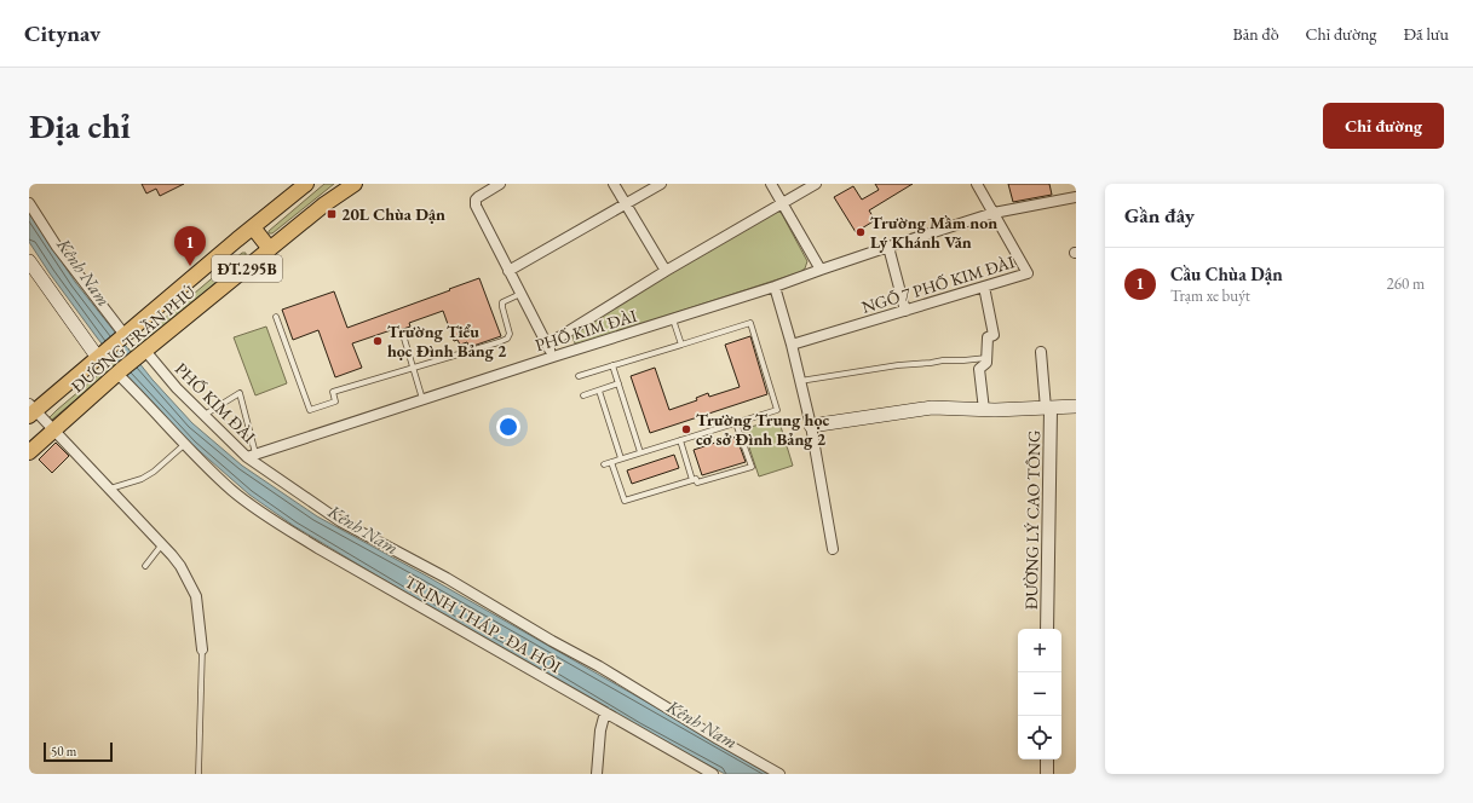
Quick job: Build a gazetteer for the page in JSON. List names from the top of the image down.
{
  "streets": {
    "main road": ["ĐT.295B", "ĐƯỜNG TRẦN PHÚ"],
    "street": [
      "NGÕ 7 PHỐ KIM ĐÀI",
      "PHỐ KIM ĐÀI",
      "ĐƯỜNG LÝ CAO TÔNG",
      "TRỊNH THÁP - ĐA HỘI"
    ]
  },
  "crossings": [
    ["NGÕ 7 PHỐ KIM ĐÀI", "PHỐ KIM ĐÀI"],
    ["PHỐ KIM ĐÀI", "ĐƯỜNG TRẦN PHÚ"],
    ["ĐƯỜNG TRẦN PHÚ", "TRỊNH THÁP - ĐA HỘI"]
  ],
  "water": ["Kênh Nam"],
  "places": {
    "transit": ["20L Chùa Dận"],
    "other": ["Trường Mầm non Lý Khánh Văn", "Trường Tiểu học Đình Bảng 2", "Trường Trung học cơ sở Đình Bảng 2"]
  },
  "scale_bar": "50 m",
  "page": {
    "header": "Citynav",
    "nav": ["Bản đồ", "Chỉ đường", "Đã lưu"],
    "buttons": "Chỉ đường",
    "title": "Địa chỉ",
    "heading": "Gần đây",
    "pins": "1",
    "list": [
      {
        "mark": "1",
        "name": "Cầu Chùa Dận",
        "note": "Trạm xe buýt",
        "value": "260 m"
      }
    ],
    "map_buttons": ["+", "−"],
    "scale": "50 m"
  }
}
